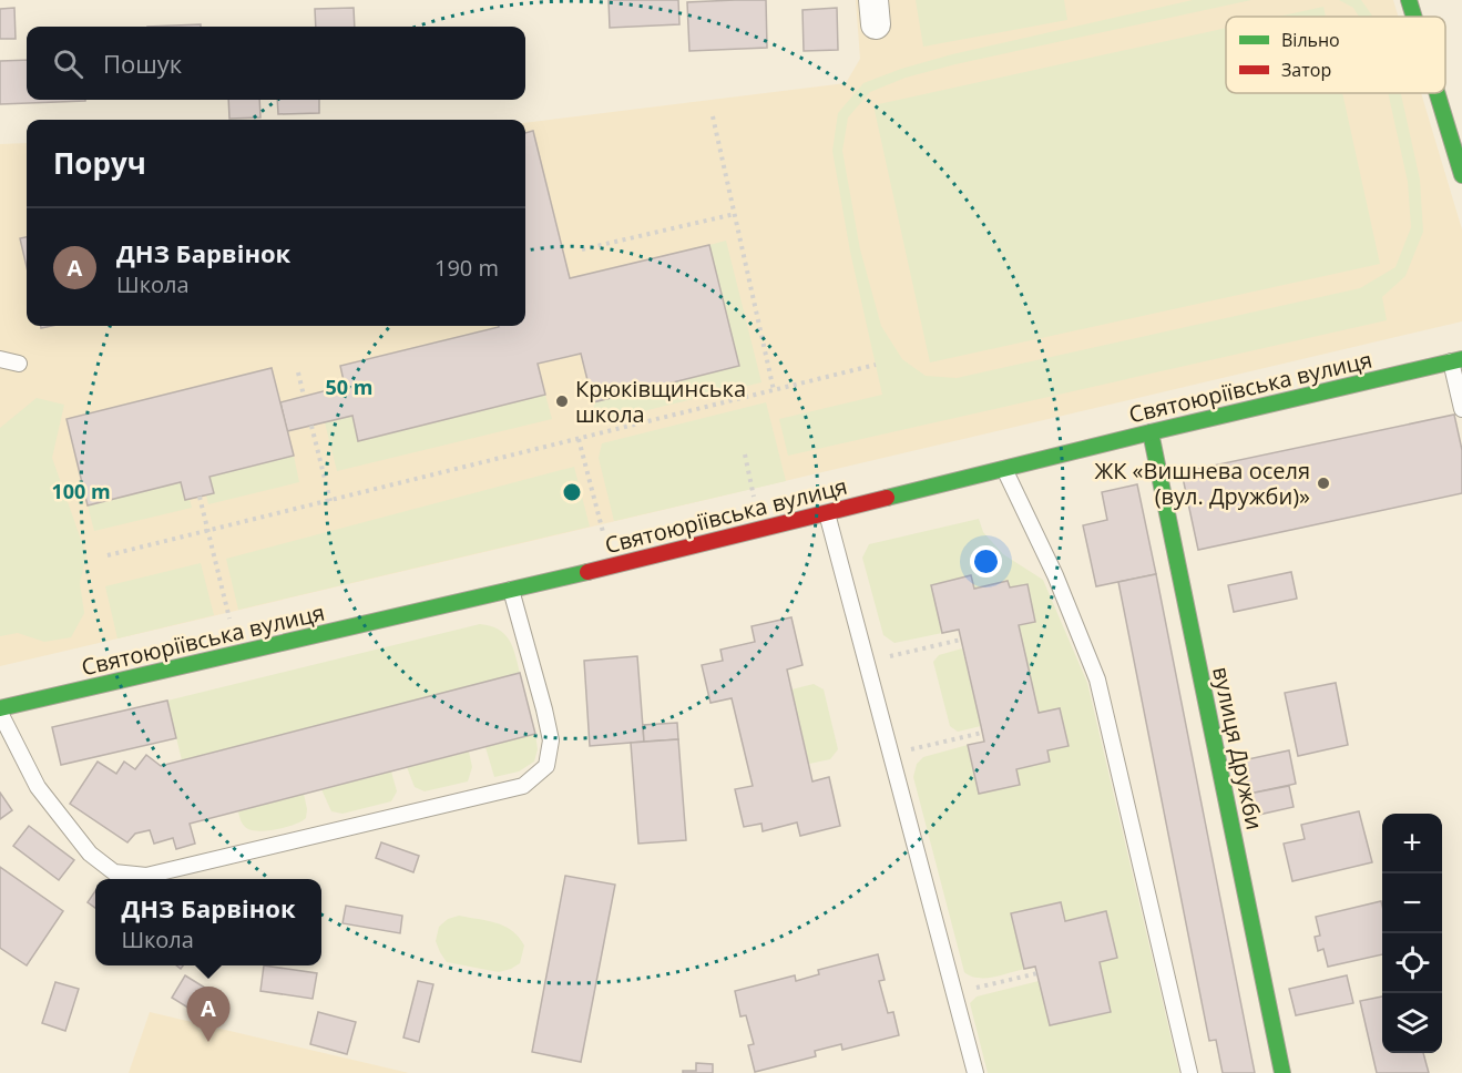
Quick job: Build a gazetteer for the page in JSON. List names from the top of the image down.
{
  "streets": {
    "street": ["Святоюріївська вулиця", "вулиця Дружби"]
  },
  "crossings": [
    ["Святоюріївська вулиця", "вулиця Дружби"]
  ],
  "places": ["Крюківщинська школа", "ЖК «Вишнева оселя (вул. Дружби)»"],
  "legend": ["Вільно", "Затор"],
  "page": {
    "search": "Пошук",
    "heading": "Поруч",
    "list": [
      {
        "mark": "A",
        "name": "ДНЗ Барвінок",
        "note": "Школа",
        "value": "190 m"
      }
    ],
    "map_buttons": ["+", "−"],
    "popup": ["ДНЗ Барвінок", "Школа"],
    "pins": "A"
  },
  "rings": ["50 m", "100 m"]
}
